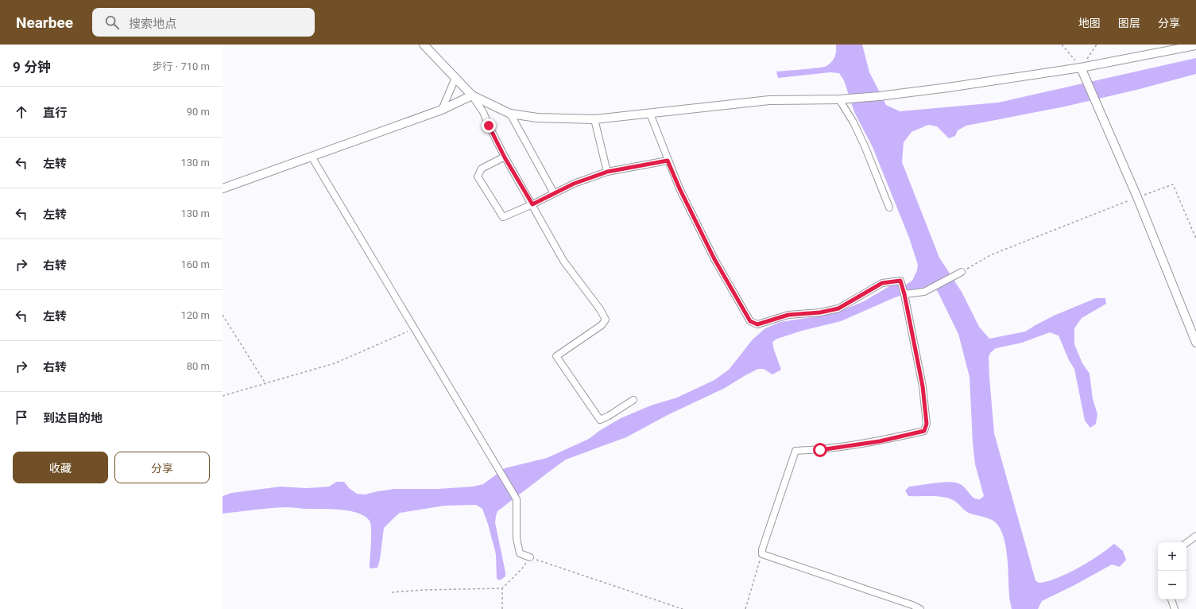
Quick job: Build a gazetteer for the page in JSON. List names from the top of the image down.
{
  "page": {
    "header": "Nearbee",
    "search": "搜索地点",
    "nav": ["地图", "图层", "分享"],
    "heading": ["9 分钟", "步行 · 710 m"],
    "list": [
      ["直行", "90 m"],
      ["左转", "130 m"],
      ["左转", "130 m"],
      ["右转", "160 m"],
      ["左转", "120 m"],
      ["右转", "80 m"],
      "到达目的地"
    ],
    "buttons": ["收藏", "分享"],
    "map_buttons": ["+", "−"]
  }
}
